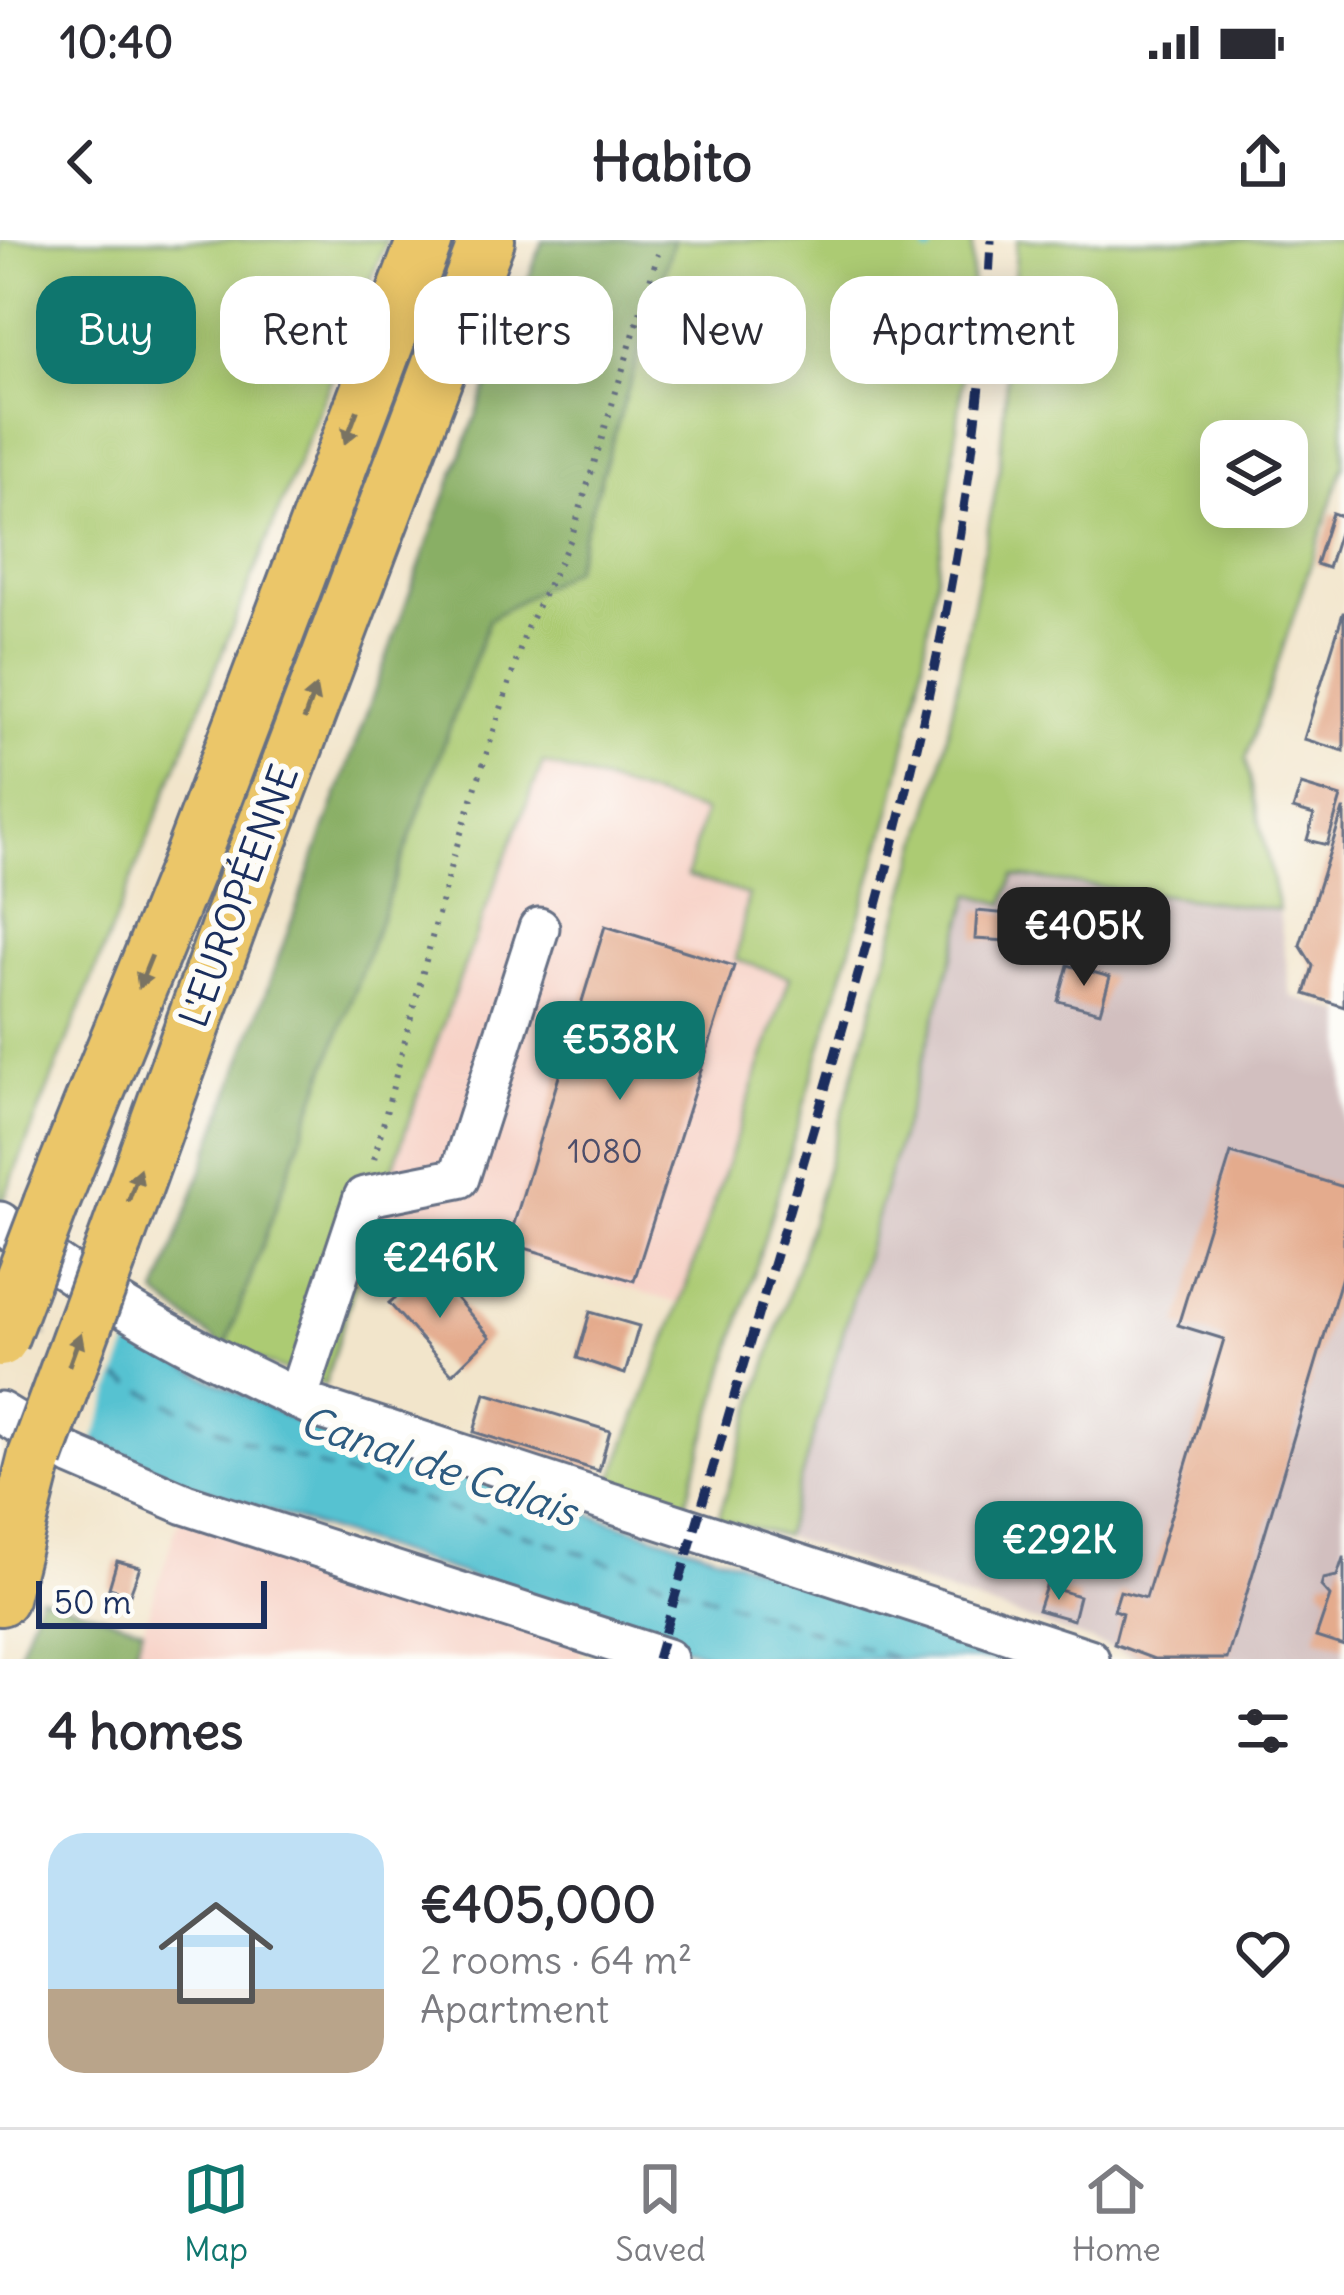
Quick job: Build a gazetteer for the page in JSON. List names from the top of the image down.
{
  "streets": {
    "highway": ["L'EUROPÉENNE"]
  },
  "water": ["Canal de Calais"],
  "house_numbers": ["1080"],
  "scale_bar": "50 m",
  "page": {
    "status": "10:40",
    "header": "Habito",
    "chip": [
      "Buy",
      "Rent",
      "Filters",
      "New",
      "Apartment"
    ],
    "price": [
      "€405K",
      "€538K",
      "€246K",
      "€292K"
    ],
    "scale": "50 m",
    "heading": "4 homes",
    "list": [
      {
        "name": "€405,000",
        "note": "2 rooms · 64 m² · Apartment"
      }
    ],
    "tabs": ["Map", "Saved", "Home"]
  }
}
